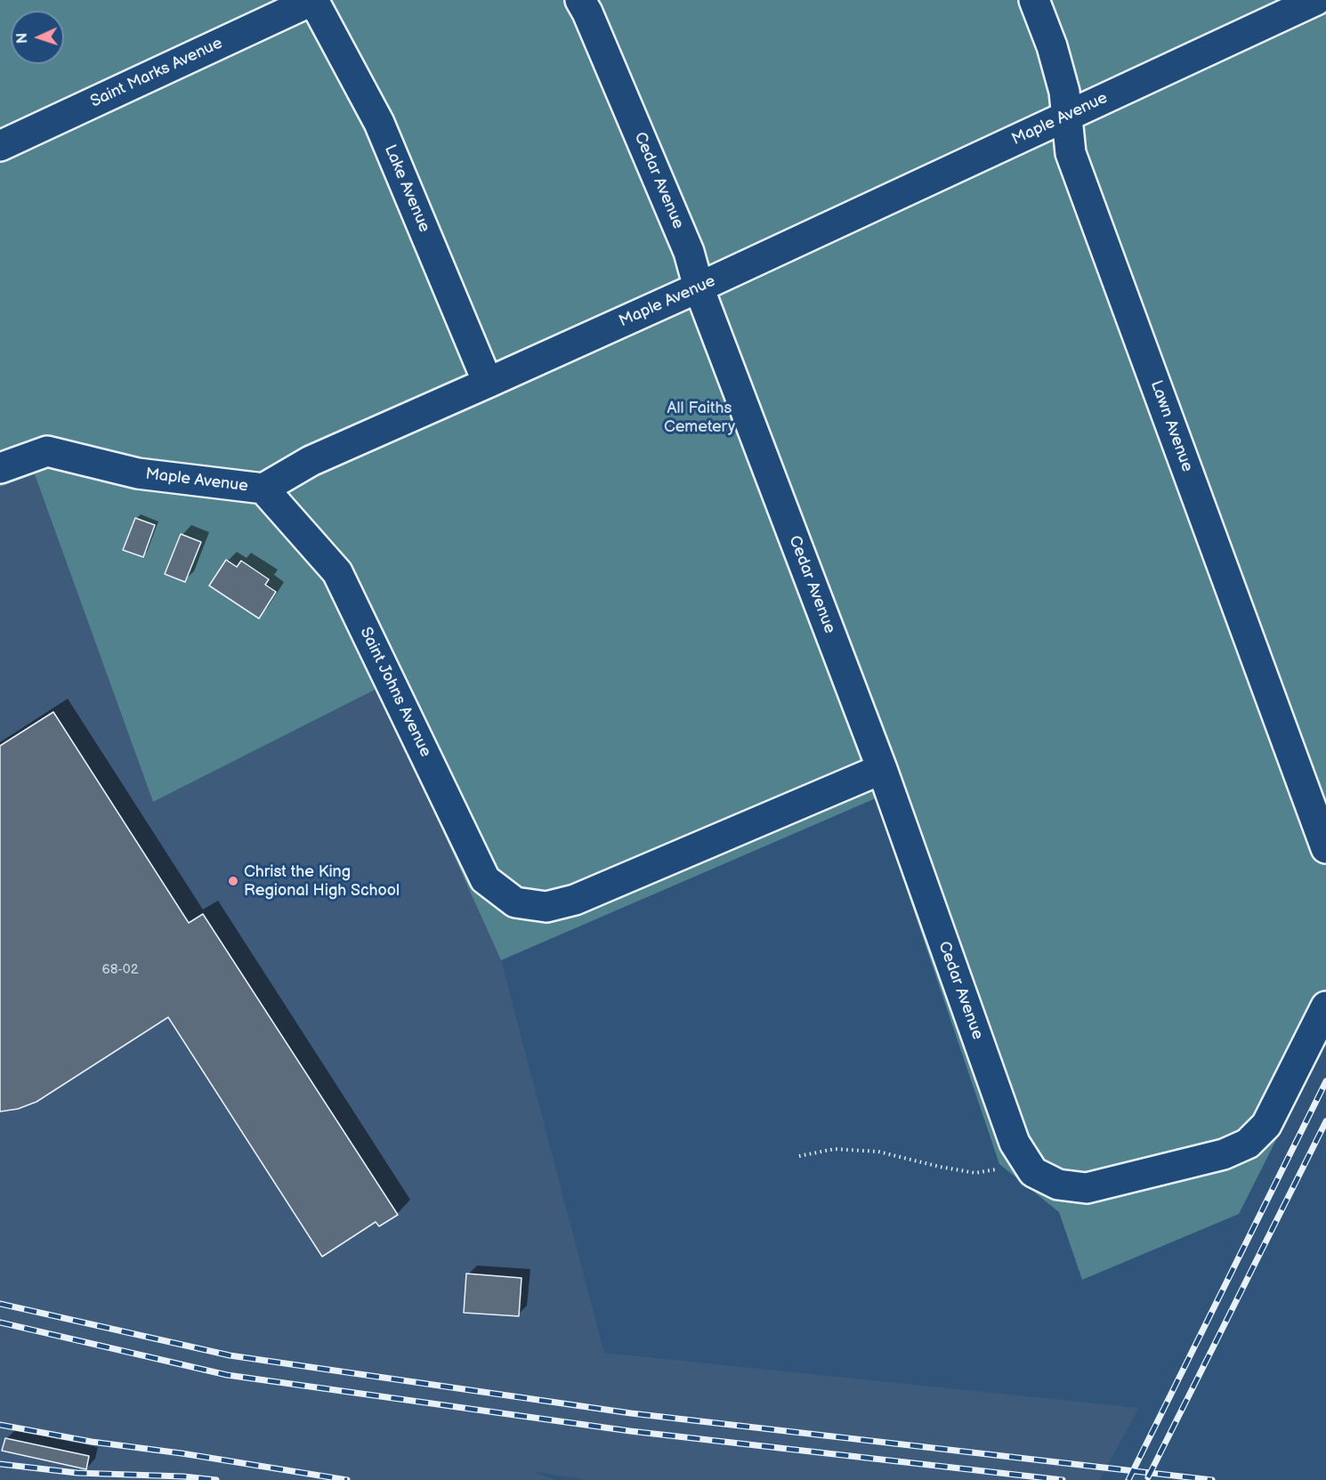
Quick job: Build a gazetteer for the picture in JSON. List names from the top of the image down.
{
  "streets": {
    "lane": [
      "Saint Marks Avenue",
      "Maple Avenue",
      "Cedar Avenue",
      "Lake Avenue",
      "Lawn Avenue",
      "Saint Johns Avenue"
    ]
  },
  "crossings": [
    ["Saint Marks Avenue", "Lake Avenue"],
    ["Maple Avenue", "Cedar Avenue"],
    ["Maple Avenue", "Lake Avenue"],
    ["Maple Avenue", "Lawn Avenue"],
    ["Maple Avenue", "Saint Johns Avenue"],
    ["Cedar Avenue", "Saint Johns Avenue"]
  ],
  "parks": ["All Faiths Cemetery"],
  "places": ["Christ the King Regional High School"],
  "house_numbers": ["68-02"],
  "north": "left"
}
